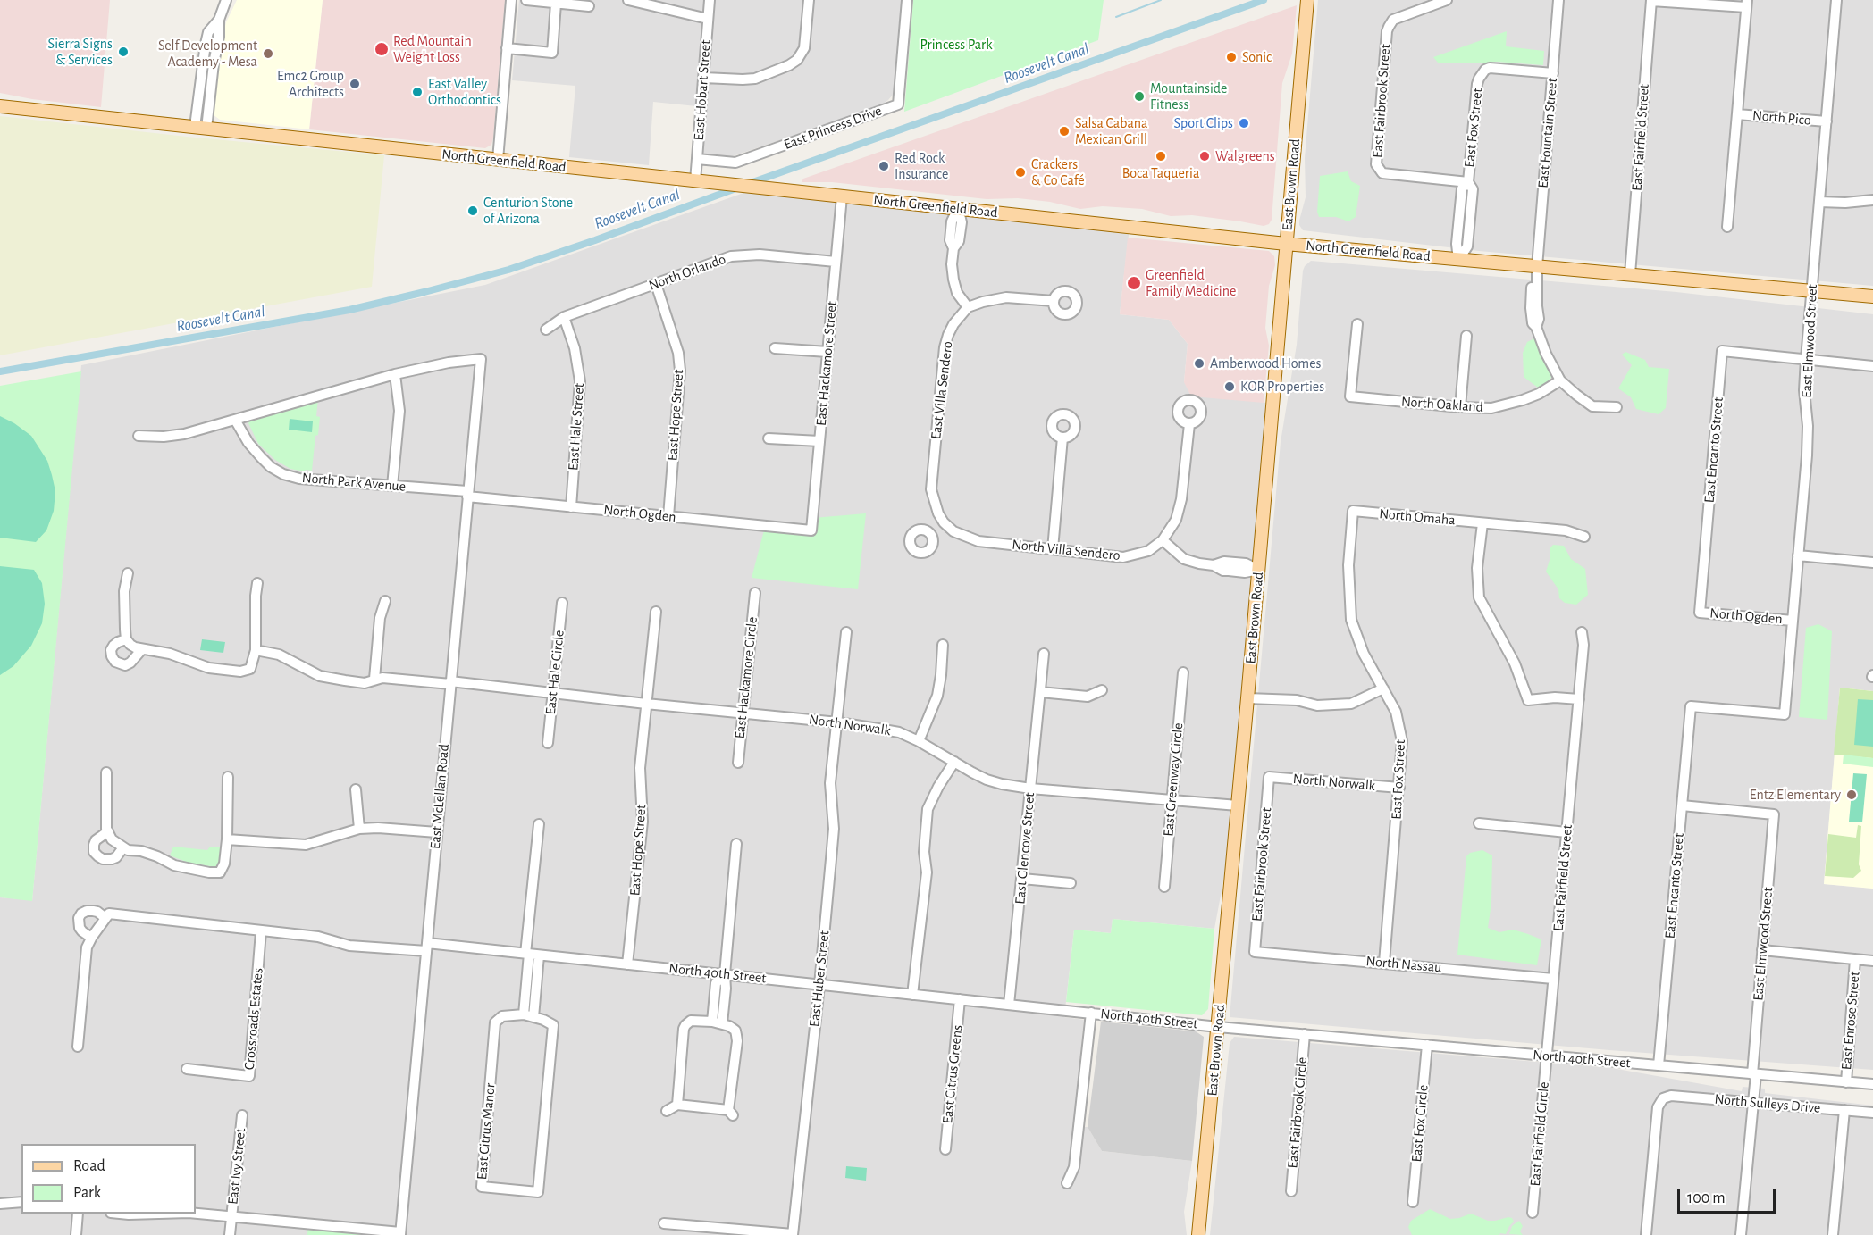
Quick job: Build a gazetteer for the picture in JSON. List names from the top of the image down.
{
  "streets": {
    "main road": ["North Greenfield Road", "East Brown Road"],
    "street": [
      "East Hobart Street",
      "East Fairbrook Street",
      "North Pico",
      "East Princess Drive",
      "East Fox Street",
      "East Fountain Street",
      "East Fairfield Street",
      "North Orlando",
      "East Elmwood Street",
      "East Hackamore Street",
      "East Villa Sendero",
      "North Oakland",
      "East Hope Street",
      "East Hale Street",
      "East Encanto Street",
      "North Park Avenue",
      "North Ogden",
      "North Omaha",
      "North Villa Sendero",
      "East Hale Circle",
      "East Hackamore Circle",
      "North Norwalk",
      "East Greenway Circle",
      "East McLellan Road",
      "East Glencove Street",
      "North Nassau",
      "North 40th Street",
      "East Huber Street",
      "Crossroads Estates",
      "East Enrose Street",
      "East Citrus Greens",
      "North Sulleys Drive",
      "East Fairbrook Circle",
      "East Fox Circle",
      "East Citrus Manor",
      "East Fairfield Circle",
      "East Ivy Street"
    ]
  },
  "crossings": [
    ["East Hobart Street", "East Princess Drive"],
    ["East Hobart Street", "North Greenfield Road"],
    ["East Fairbrook Street", "East Fox Street"],
    ["East Fairbrook Street", "North Norwalk"],
    ["East Fairbrook Street", "North Nassau"],
    ["North Pico", "East Elmwood Street"],
    ["East Fox Street", "East Fountain Street"],
    ["East Fox Street", "North Greenfield Road"],
    ["East Fox Street", "North Omaha"],
    ["East Fox Street", "North Norwalk"],
    ["East Fox Street", "North Nassau"],
    ["East Fountain Street", "North Greenfield Road"],
    ["East Fountain Street", "North Oakland"],
    ["East Fairfield Street", "North Greenfield Road"],
    ["East Fairfield Street", "North Nassau"],
    ["East Fairfield Street", "North 40th Street"],
    ["East Fairfield Street", "East Fairfield Circle"],
    ["North Greenfield Road", "East Brown Road"],
    ["North Greenfield Road", "East Elmwood Street"],
    ["North Greenfield Road", "East Hackamore Street"],
    ["East Brown Road", "North Norwalk"],
    ["East Brown Road", "North 40th Street"],
    ["North Orlando", "East Hackamore Street"],
    ["North Orlando", "East Hope Street"],
    ["North Orlando", "East Hale Street"],
    ["East Elmwood Street", "East Encanto Street"],
    ["East Elmwood Street", "North Ogden"],
    ["East Elmwood Street", "North 40th Street"],
    ["East Elmwood Street", "North Sulleys Drive"],
    ["East Hackamore Street", "North Ogden"],
    ["East Villa Sendero", "North Villa Sendero"],
    ["East Hope Street", "North Ogden"],
    ["East Hope Street", "North Norwalk"],
    ["East Hope Street", "North 40th Street"],
    ["East Hale Street", "North Ogden"],
    ["East Encanto Street", "North Ogden"],
    ["East Encanto Street", "North 40th Street"],
    ["North Park Avenue", "North Ogden"],
    ["North Park Avenue", "East McLellan Road"],
    ["North Ogden", "East McLellan Road"],
    ["East Hale Circle", "North Norwalk"],
    ["East Hackamore Circle", "North Norwalk"],
    ["North Norwalk", "East Greenway Circle"],
    ["North Norwalk", "East McLellan Road"],
    ["North Norwalk", "East Glencove Street"],
    ["North Norwalk", "East Huber Street"],
    ["East McLellan Road", "North 40th Street"],
    ["East Glencove Street", "North 40th Street"],
    ["North 40th Street", "East Huber Street"],
    ["North 40th Street", "East Enrose Street"],
    ["North 40th Street", "East Citrus Greens"],
    ["North 40th Street", "East Fairbrook Circle"],
    ["North 40th Street", "East Fox Circle"],
    ["North 40th Street", "East Fairfield Circle"]
  ],
  "water": ["Roosevelt Canal"],
  "parks": ["Princess Park"],
  "places": [
    "Red Mountain Weight Loss",
    "Sierra Signs & Services",
    "Self Development Academy - Mesa",
    "Sonic",
    "Emc2 Group Architects",
    "East Valley Orthodontics",
    "Mountainside Fitness",
    "Sport Clips",
    "Salsa Cabana Mexican Grill",
    "Boca Taqueria",
    "Walgreens",
    "Red Rock Insurance",
    "Crackers & Co Café",
    "Centurion Stone of Arizona",
    "Greenfield Family Medicine",
    "Amberwood Homes",
    "KOR Properties",
    "Entz Elementary"
  ],
  "legend": ["Road", "Park"],
  "scale_bar": "100 m"
}
